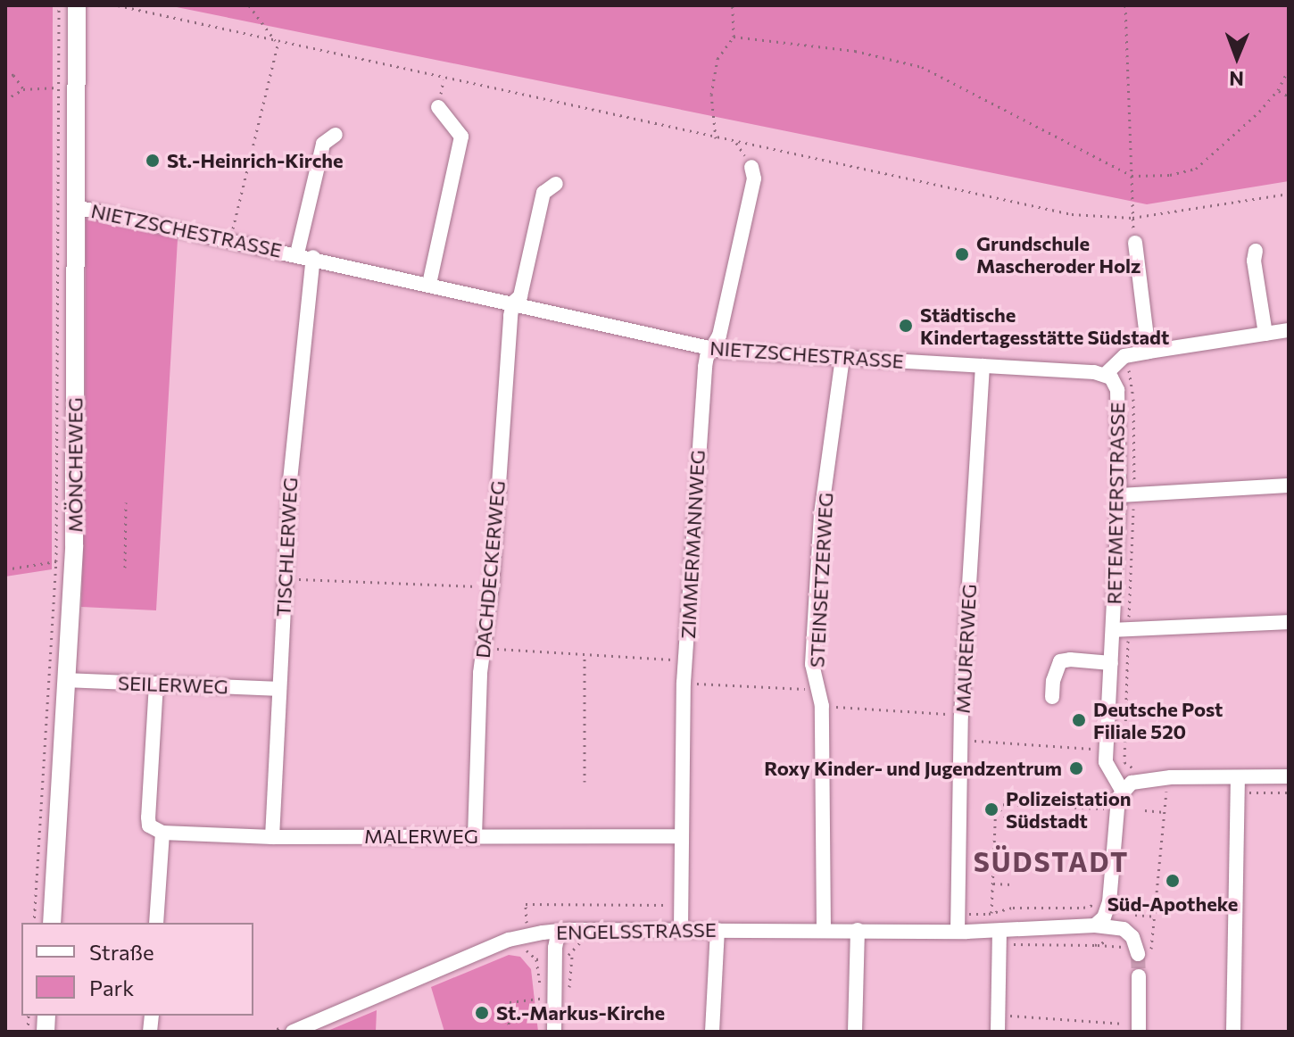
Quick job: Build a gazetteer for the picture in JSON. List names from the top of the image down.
{
  "streets": {
    "main road": ["MÖNCHEWEG"],
    "street": [
      "NIETZSCHESTRASSE",
      "RETEMEYERSTRASSE",
      "ZIMMERMANNWEG",
      "TISCHLERWEG",
      "DACHDECKERWEG",
      "STEINSETZERWEG",
      "MAURERWEG",
      "SEILERWEG",
      "MALERWEG",
      "ENGELSSTRASSE"
    ]
  },
  "crossings": [
    ["NIETZSCHESTRASSE", "MÖNCHEWEG"],
    ["NIETZSCHESTRASSE", "RETEMEYERSTRASSE"],
    ["NIETZSCHESTRASSE", "ZIMMERMANNWEG"],
    ["NIETZSCHESTRASSE", "TISCHLERWEG"],
    ["NIETZSCHESTRASSE", "DACHDECKERWEG"],
    ["NIETZSCHESTRASSE", "STEINSETZERWEG"],
    ["NIETZSCHESTRASSE", "MAURERWEG"],
    ["MÖNCHEWEG", "SEILERWEG"],
    ["ZIMMERMANNWEG", "MALERWEG"],
    ["ZIMMERMANNWEG", "ENGELSSTRASSE"],
    ["TISCHLERWEG", "SEILERWEG"],
    ["TISCHLERWEG", "MALERWEG"],
    ["DACHDECKERWEG", "MALERWEG"],
    ["STEINSETZERWEG", "ENGELSSTRASSE"],
    ["MAURERWEG", "ENGELSSTRASSE"]
  ],
  "districts": ["SÜDSTADT"],
  "places": [
    "St.-Heinrich-Kirche",
    "Grundschule Mascheroder Holz",
    "Städtische Kindertagesstätte Südstadt",
    "Deutsche Post Filiale 520",
    "Roxy Kinder- und Jugendzentrum",
    "Polizeistation Südstadt",
    "Süd-Apotheke",
    "St.-Markus-Kirche"
  ],
  "legend": ["Straße", "Park"],
  "north": "bottom"
}
